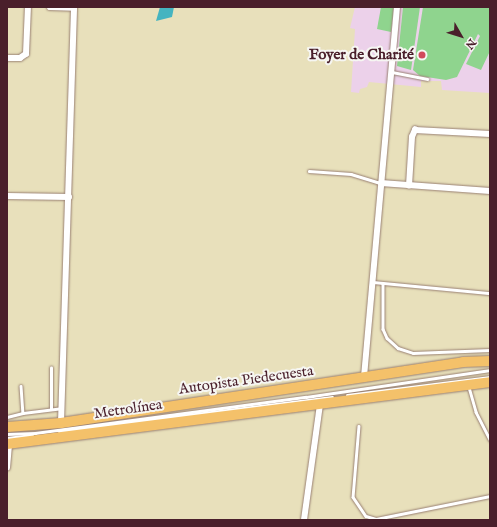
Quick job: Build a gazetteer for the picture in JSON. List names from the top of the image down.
{
  "streets": {
    "highway": ["Autopista Piedecuesta"],
    "lane": ["Metrolínea"]
  },
  "places": ["Foyer de Charité"],
  "north": "bottom right"
}
